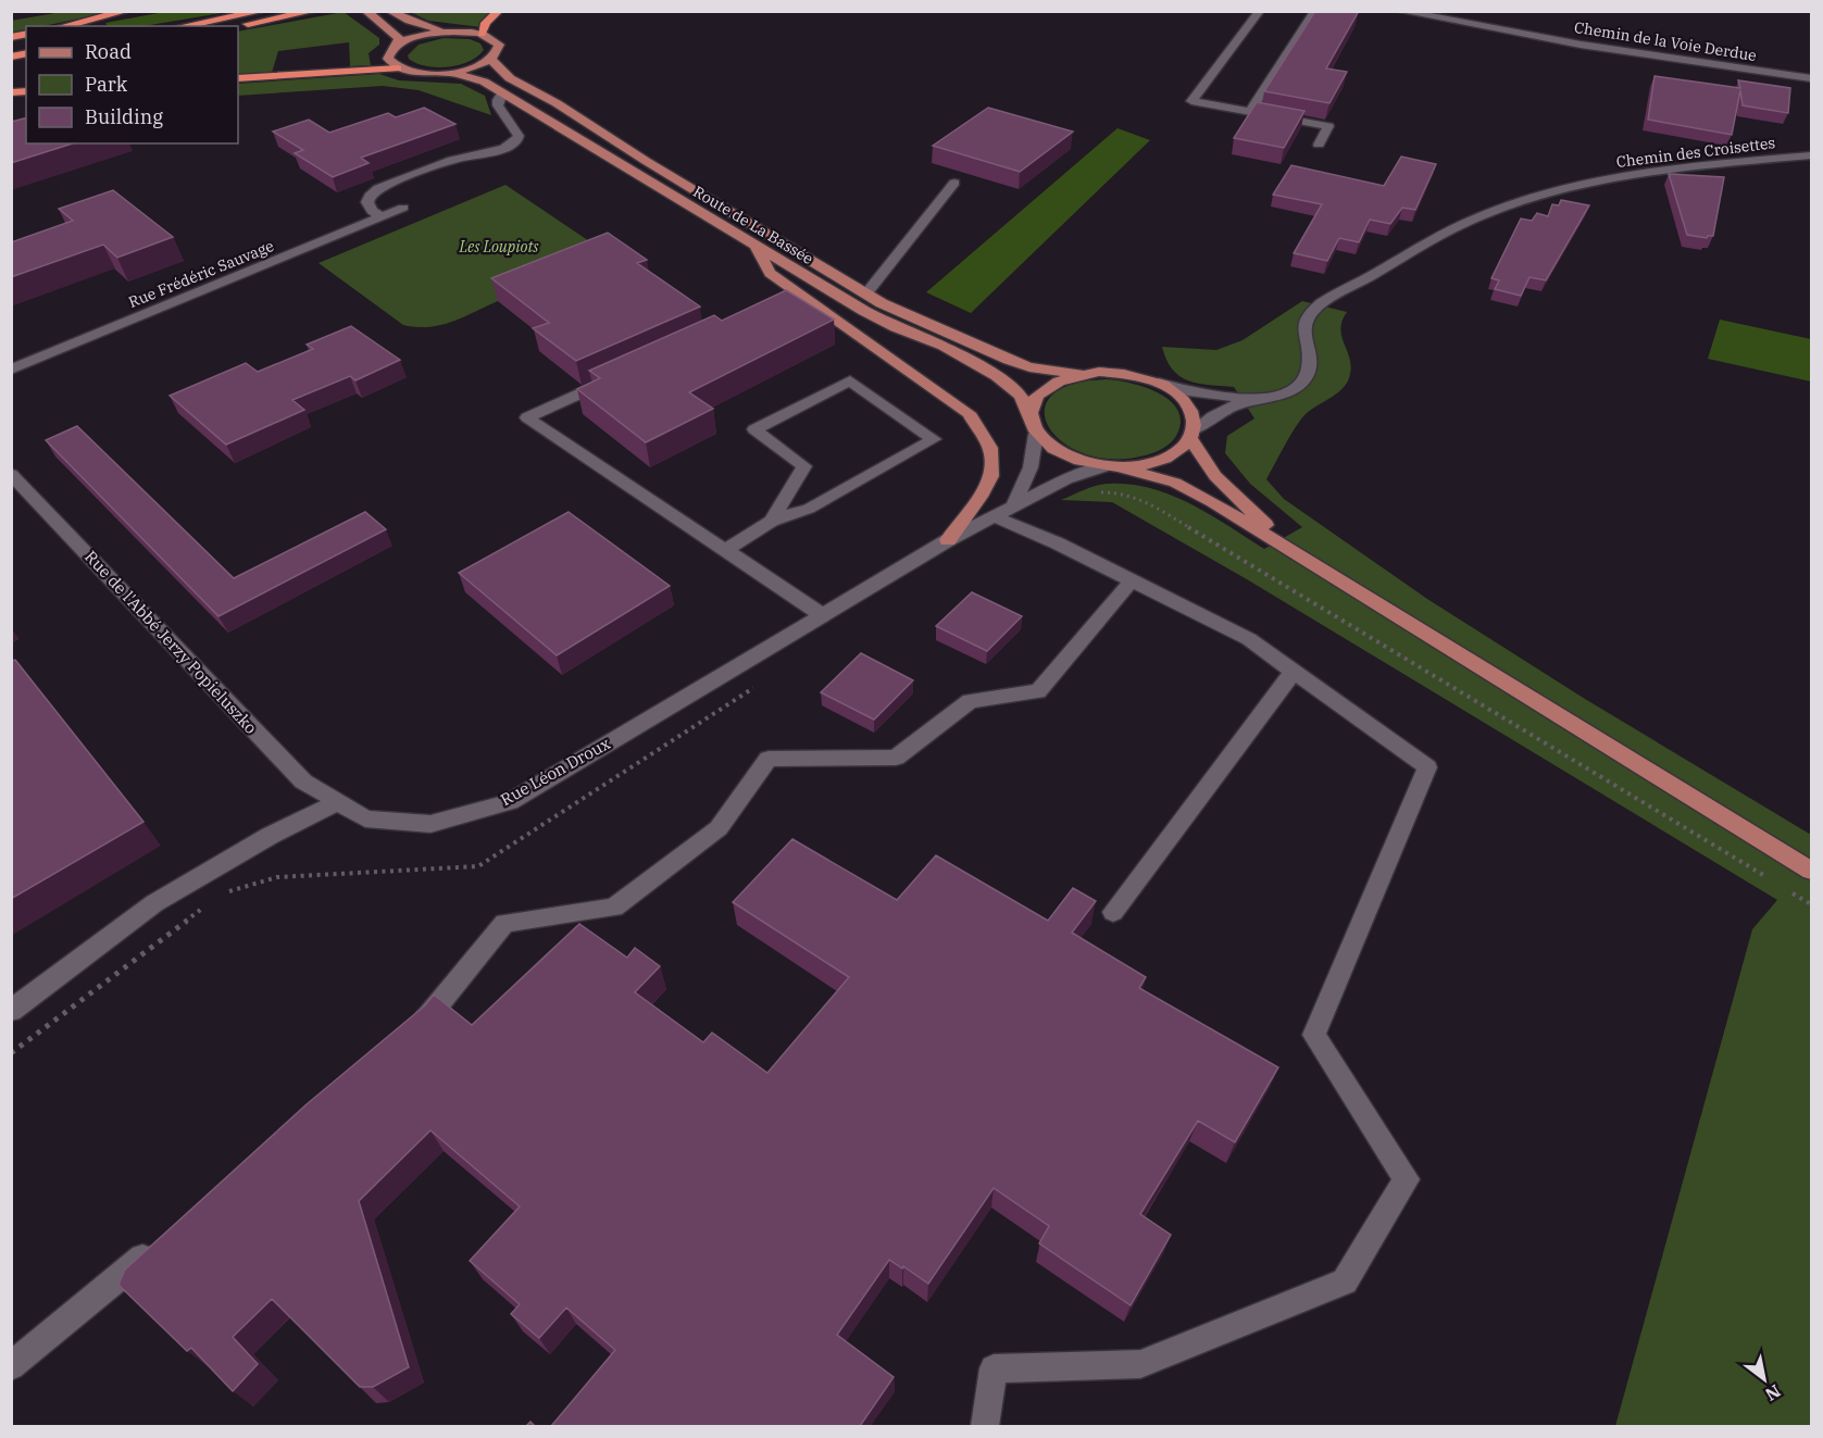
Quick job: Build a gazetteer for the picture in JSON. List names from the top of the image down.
{
  "streets": {
    "main road": ["Route de La Bassée"],
    "street": [
      "Chemin de la Voie Derdue",
      "Chemin des Croisettes",
      "Rue Frédéric Sauvage",
      "Rue de l'Abbé Jerzy Popieluszko",
      "Rue Léon Droux"
    ]
  },
  "crossings": [
    ["Route de La Bassée", "Rue Léon Droux"],
    ["Rue de l'Abbé Jerzy Popieluszko", "Rue Léon Droux"]
  ],
  "parks": ["Les Loupiots"],
  "legend": ["Road", "Park", "Building"],
  "north": "bottom right"
}
